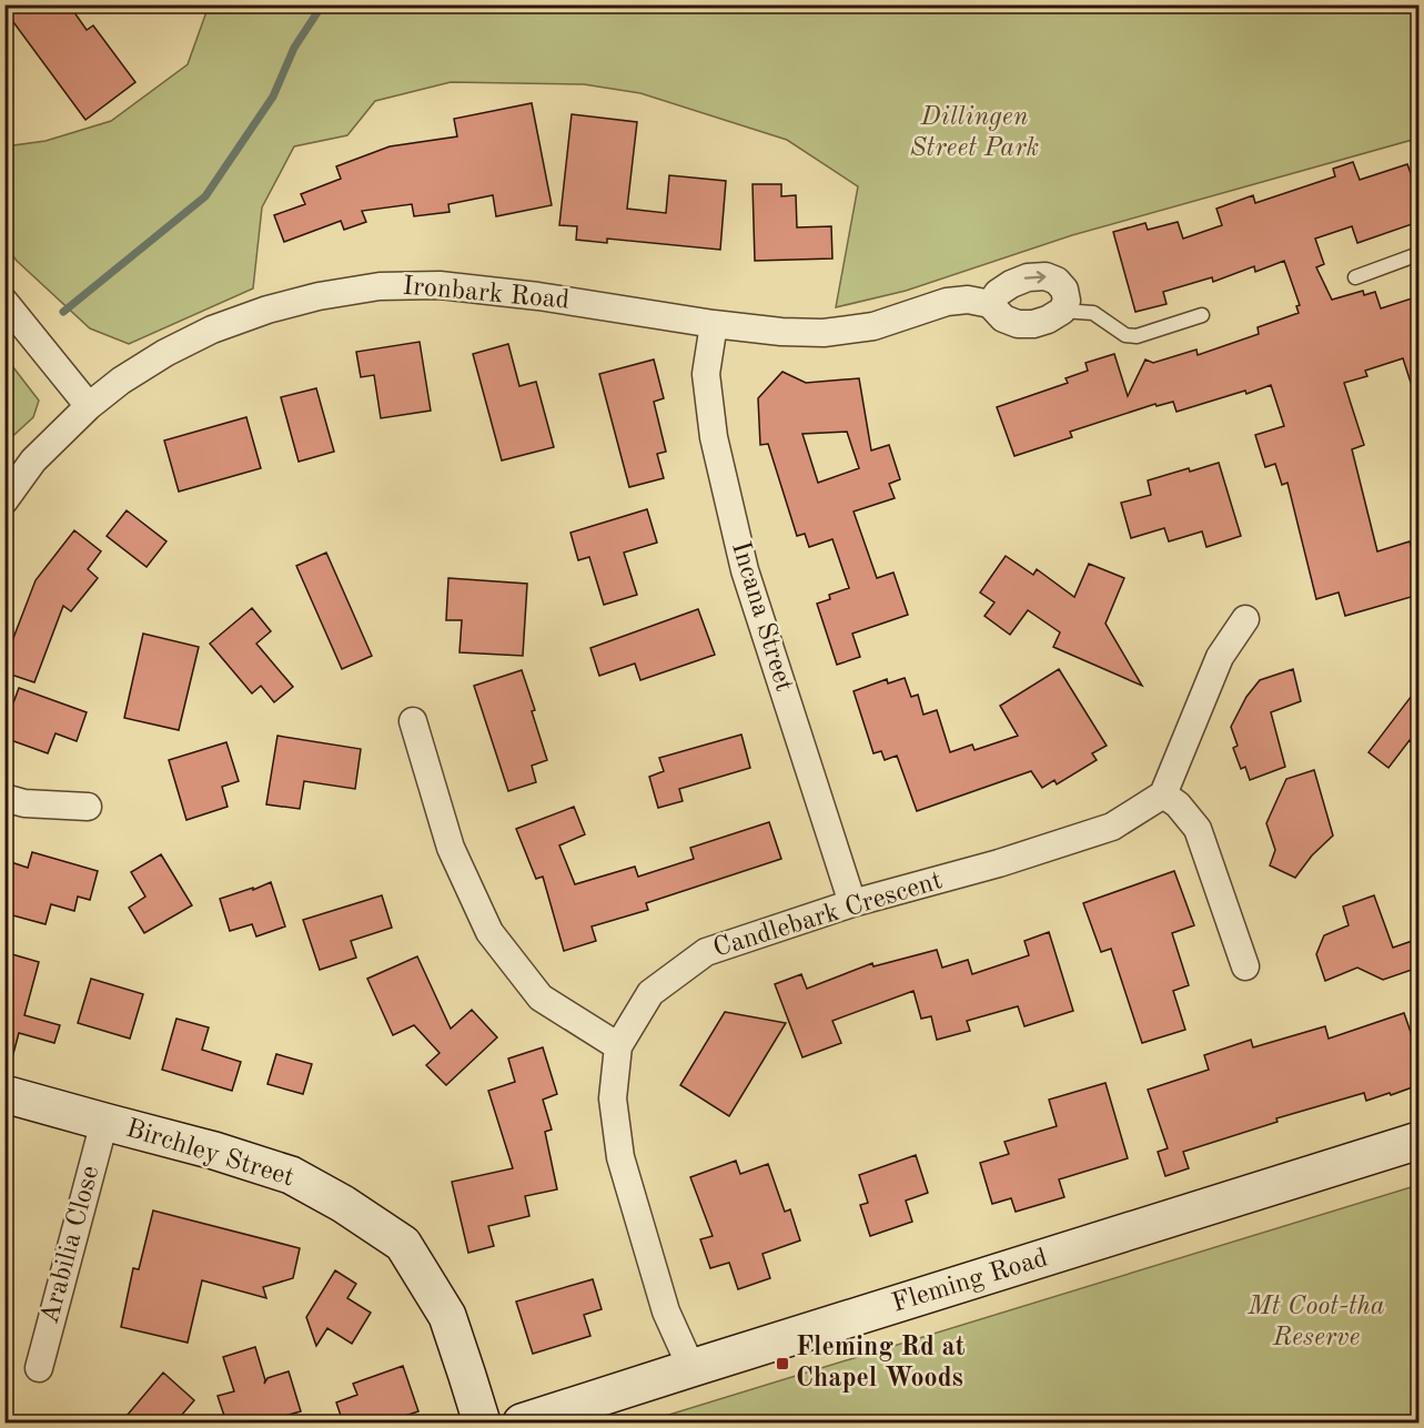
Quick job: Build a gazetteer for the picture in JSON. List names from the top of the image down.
{
  "streets": {
    "street": [
      "Ironbark Road",
      "Incana Street",
      "Candlebark Crescent",
      "Birchley Street",
      "Arabilia Close",
      "Fleming Road"
    ]
  },
  "crossings": [
    ["Ironbark Road", "Incana Street"],
    ["Incana Street", "Candlebark Crescent"],
    ["Candlebark Crescent", "Fleming Road"],
    ["Birchley Street", "Arabilia Close"]
  ],
  "parks": ["Dillingen Street Park", "Mt Coot-tha Reserve"],
  "places": {
    "transit": ["Fleming Rd at Chapel Woods"]
  }
}
